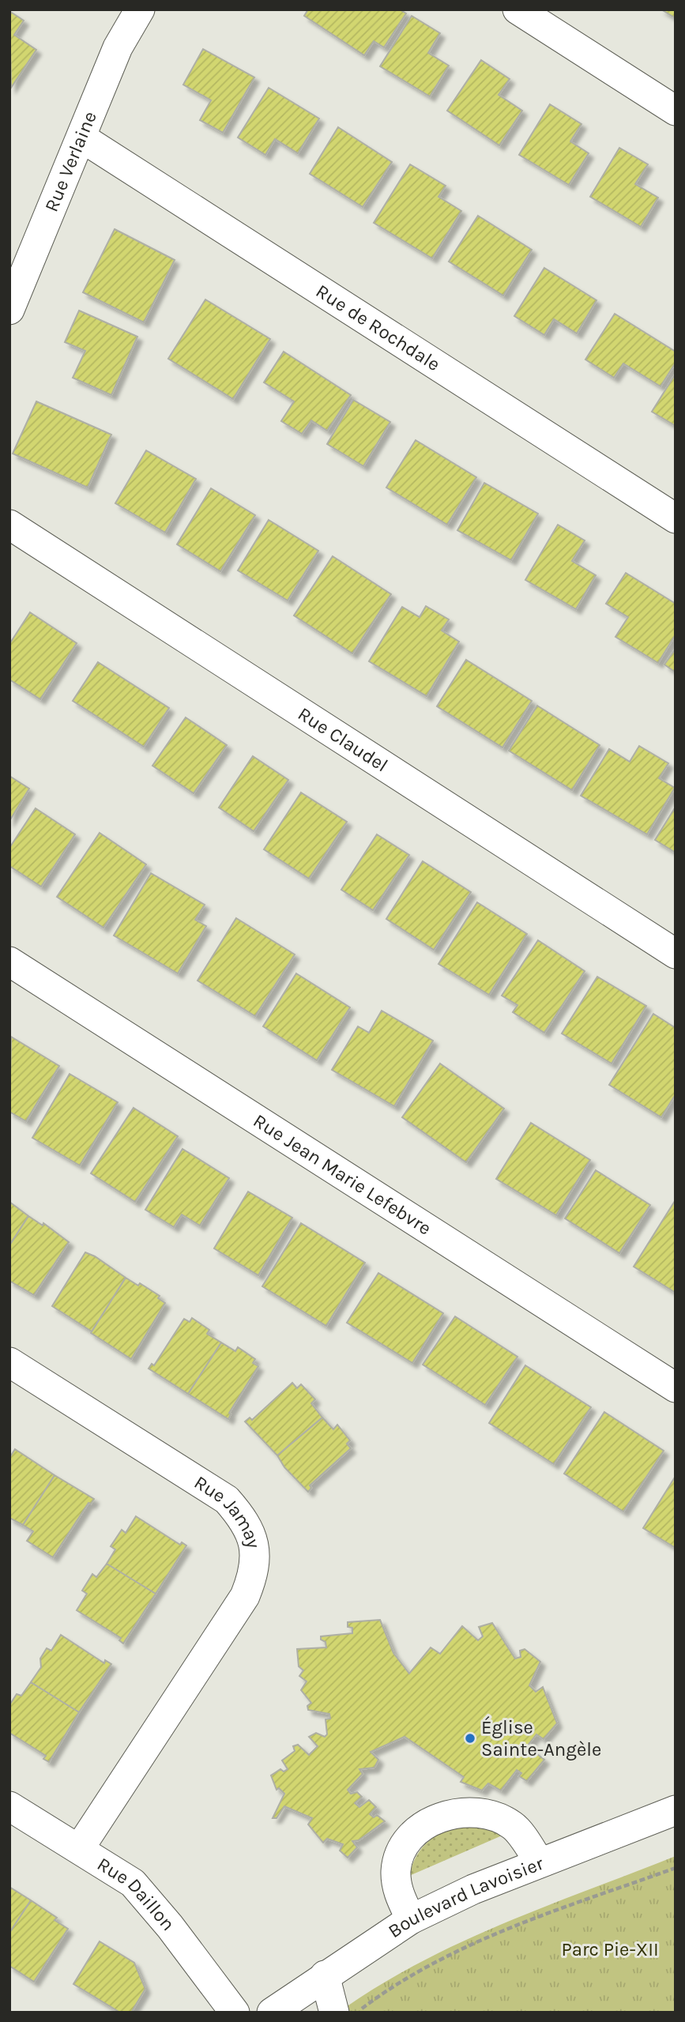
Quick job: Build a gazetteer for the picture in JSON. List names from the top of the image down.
{
  "streets": {
    "street": [
      "Rue Verlaine",
      "Rue de Rochdale",
      "Rue Claudel",
      "Rue Jean Marie Lefebvre",
      "Rue Jamay",
      "Rue Daillon",
      "Boulevard Lavoisier"
    ]
  },
  "crossings": [
    ["Rue Verlaine", "Rue de Rochdale"],
    ["Rue Jamay", "Rue Daillon"]
  ],
  "parks": ["Parc Pie-XII"],
  "places": ["Église Sainte-Angèle"]
}
